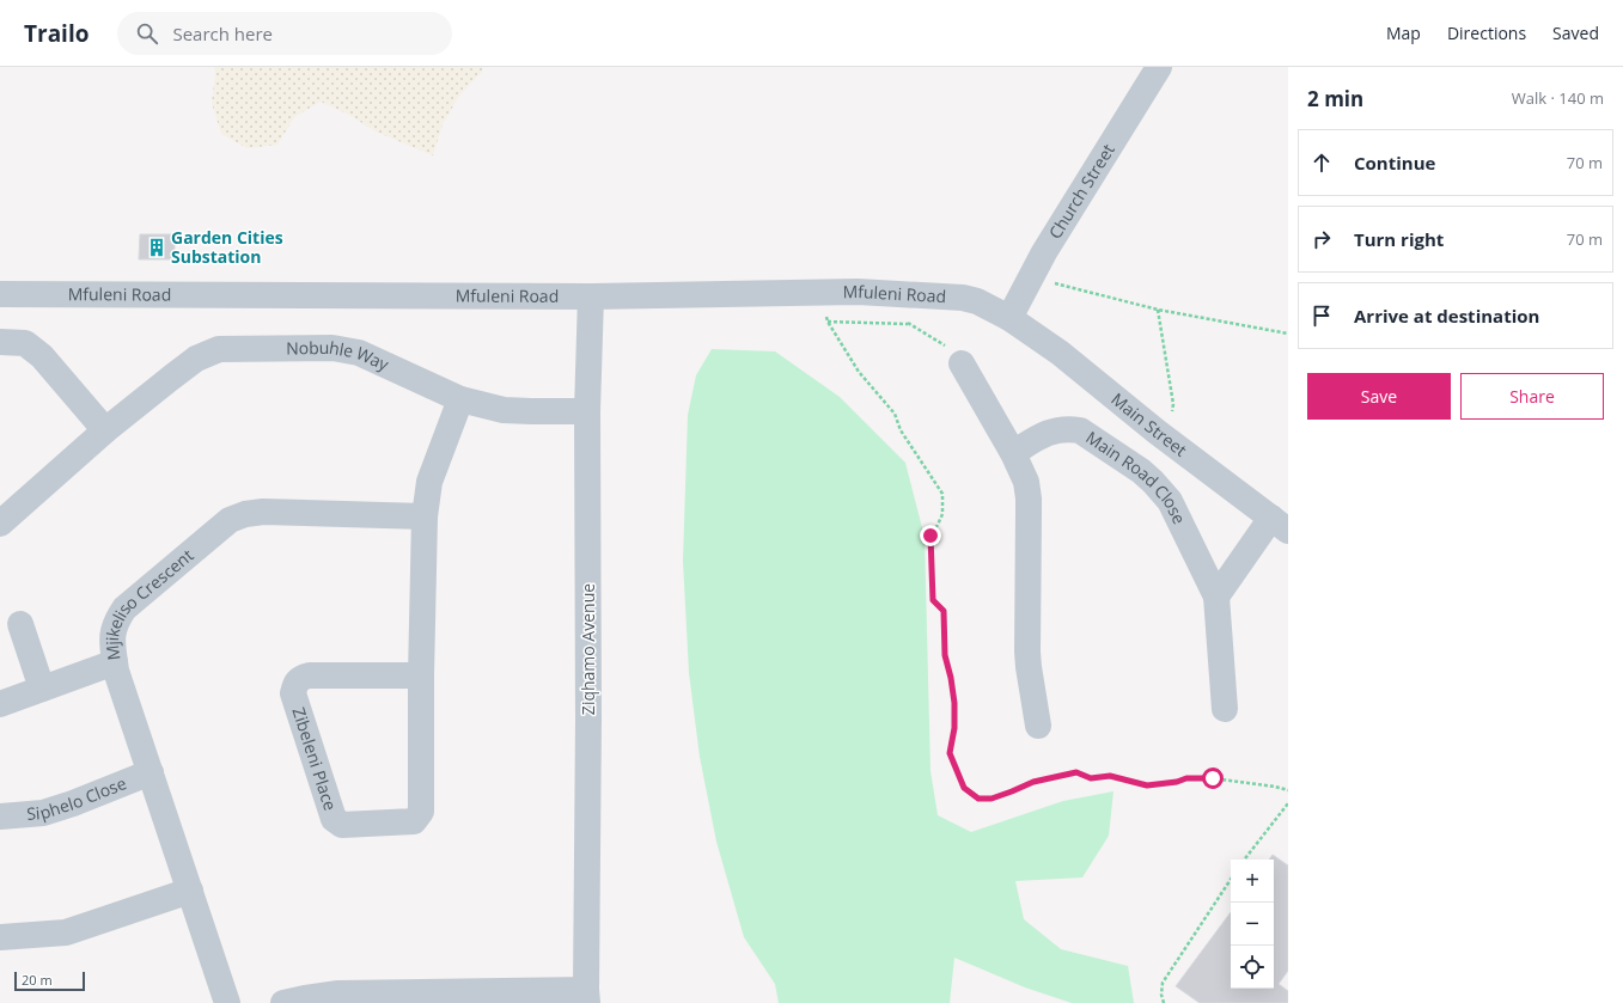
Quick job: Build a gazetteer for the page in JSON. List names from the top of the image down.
{
  "streets": {
    "street": [
      "Church Street",
      "Mfuleni Road",
      "Nobuhle Way",
      "Main Street",
      "Main Road Close",
      "Mjikeliso Crescent",
      "Ziqhamo Avenue",
      "Zibeleni Place",
      "Siphelo Close"
    ]
  },
  "crossings": [
    ["Church Street", "Mfuleni Road"],
    ["Church Street", "Main Street"],
    ["Mfuleni Road", "Main Street"],
    ["Mfuleni Road", "Ziqhamo Avenue"],
    ["Nobuhle Way", "Ziqhamo Avenue"],
    ["Nobuhle Way", "Zibeleni Place"],
    ["Mjikeliso Crescent", "Zibeleni Place"],
    ["Mjikeliso Crescent", "Siphelo Close"]
  ],
  "places": {
    "building": ["Garden Cities Substation"]
  },
  "scale_bar": "20 m",
  "page": {
    "header": "Trailo",
    "search": "Search here",
    "nav": ["Map", "Directions", "Saved"],
    "heading": ["2 min", "Walk · 140 m"],
    "list": [
      ["Continue", "70 m"],
      ["Turn right", "70 m"],
      "Arrive at destination"
    ],
    "buttons": ["Save", "Share"],
    "map_buttons": ["+", "−"],
    "scale": "20 m"
  }
}
